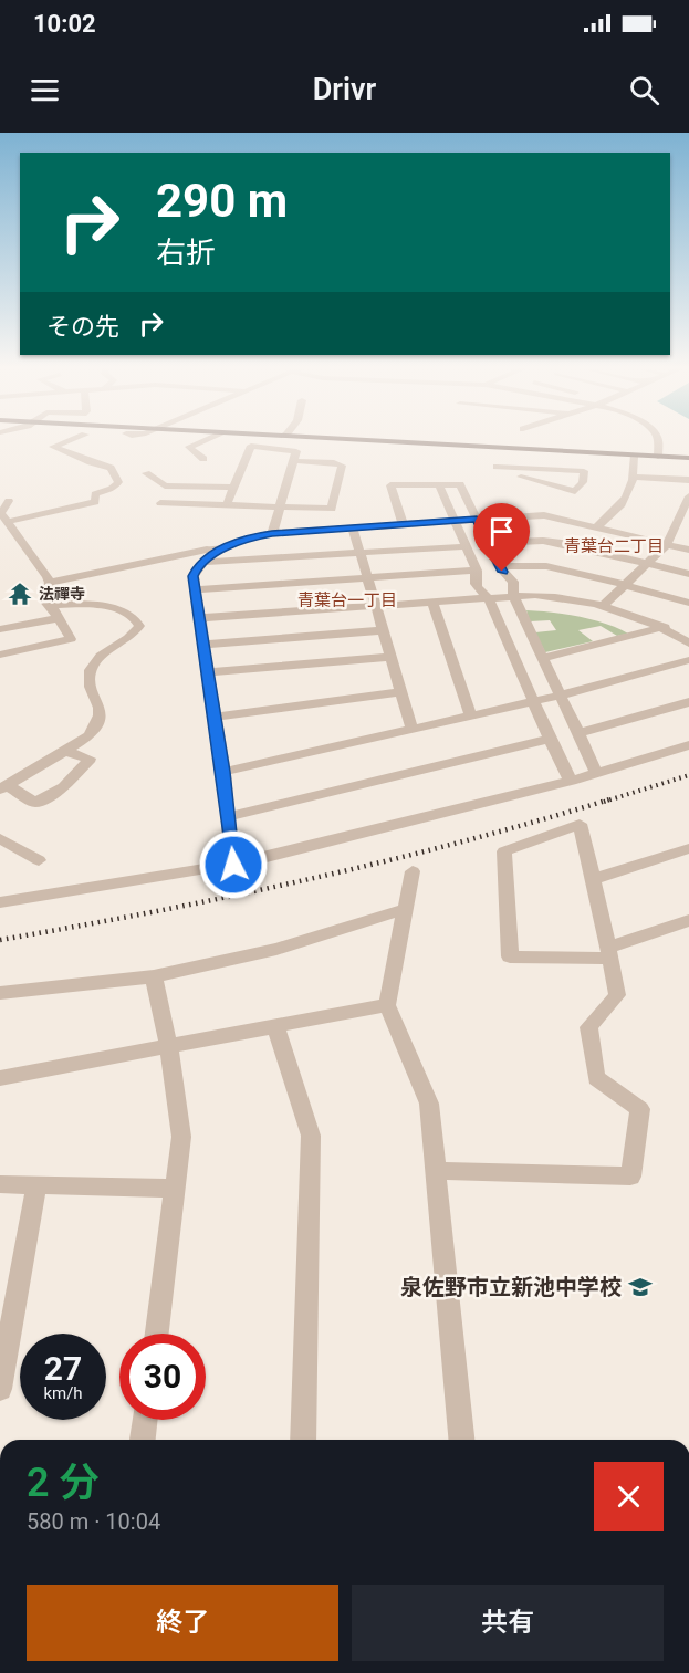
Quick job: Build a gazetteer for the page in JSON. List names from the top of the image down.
{
  "districts": ["青葉台二丁目", "青葉台一丁目"],
  "places": {
    "temple": ["法禪寺"],
    "school or university": ["泉佐野市立新池中学校"]
  },
  "page": {
    "status": "10:02",
    "header": "Drivr",
    "turn": ["290 m", "右折"],
    "then": "その先",
    "speed": "27 km/h",
    "limit": "30",
    "heading": ["2 分", "580 m · 10:04"],
    "buttons": ["終了", "共有"]
  }
}
